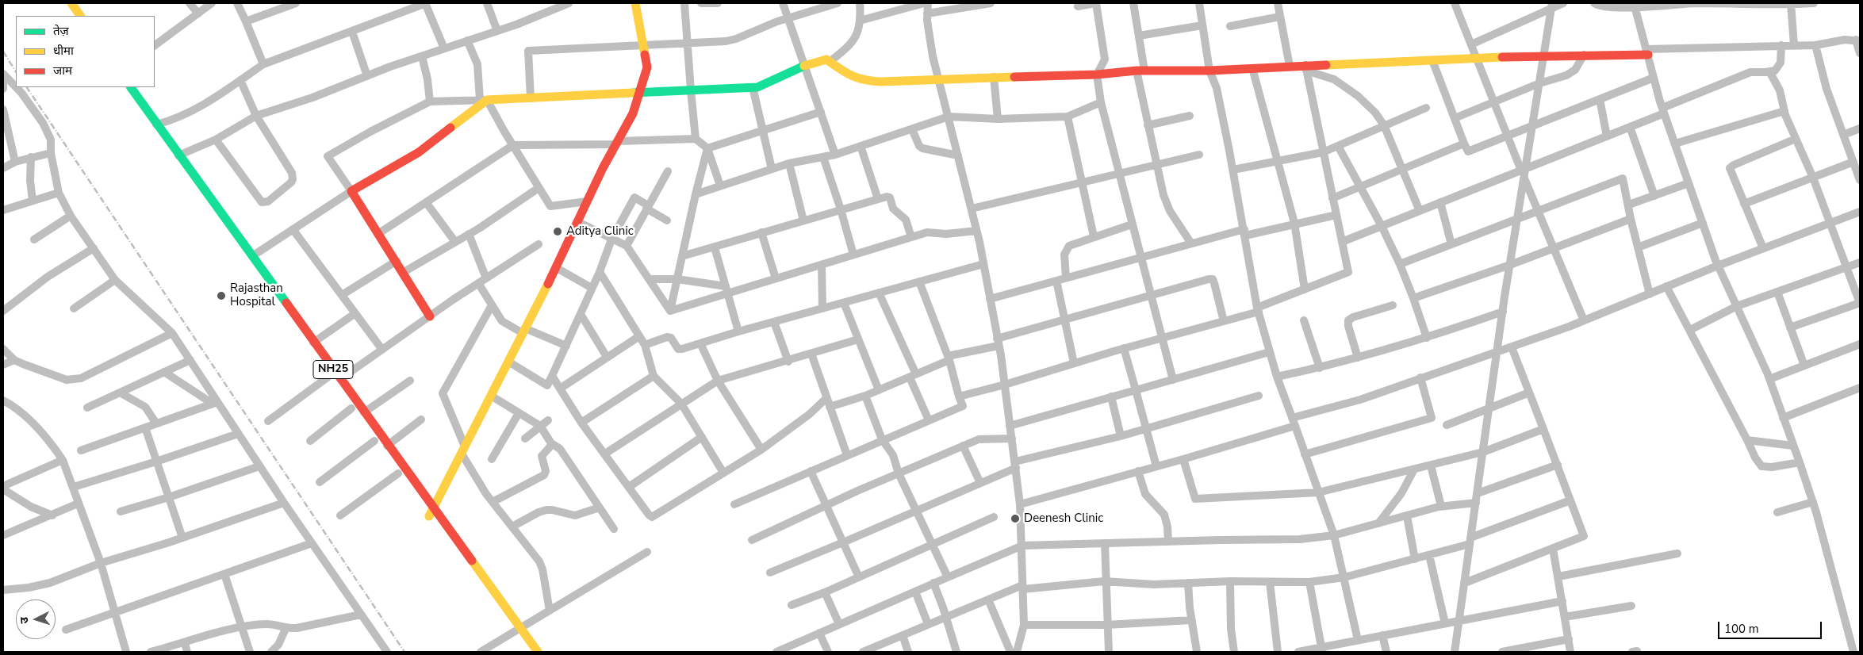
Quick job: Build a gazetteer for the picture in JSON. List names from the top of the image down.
{
  "streets": {
    "street": ["NH25"]
  },
  "places": ["Aditya Clinic", "Rajasthan Hospital", "Deenesh Clinic"],
  "legend": ["तेज़", "धीमा", "जाम"],
  "scale_bar": "100 m",
  "north": "left"
}
